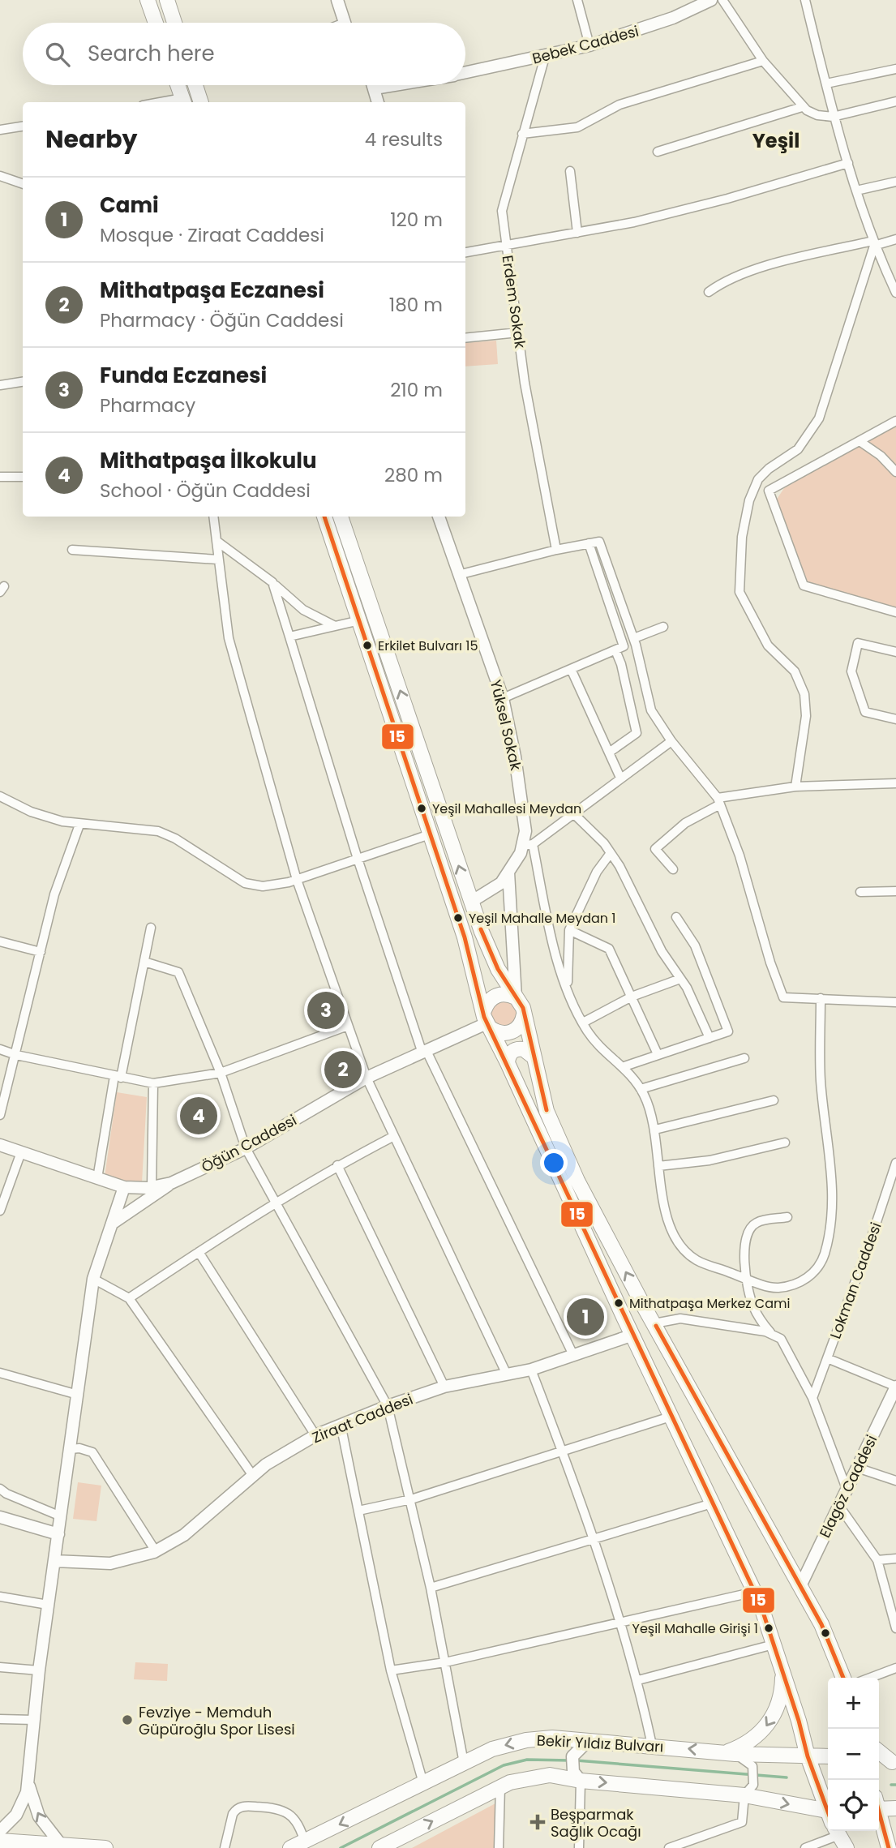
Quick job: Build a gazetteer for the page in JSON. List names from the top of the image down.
{
  "streets": {
    "main road": ["Bekir Yıldız Bulvarı"],
    "street": [
      "Bebek Caddesi",
      "Erdem Sokak",
      "Yüksel Sokak",
      "Öğün Caddesi",
      "Lokman Caddesi",
      "Ziraat Caddesi",
      "Elagöz Caddesi"
    ]
  },
  "crossings": [
    ["Bebek Caddesi", "Erdem Sokak"]
  ],
  "districts": ["Yeşil"],
  "places": {
    "other": [
      "Erkilet Bulvarı 15",
      "Yeşil Mahallesi Meydan",
      "Yeşil Mahalle Meydan 1",
      "Mithatpaşa Merkez Cami",
      "Yeşil Mahalle Girişi 1",
      "Fevziye - Memduh Güpüroğlu Spor Lisesi"
    ],
    "health": ["Beşparmak Sağlık Ocağı"]
  },
  "lines": ["transit line 15"],
  "page": {
    "search": "Search here",
    "heading": ["Nearby", "4 results"],
    "list": [
      {
        "mark": "1",
        "name": "Cami",
        "note": "Mosque · Ziraat Caddesi",
        "value": "120 m"
      },
      {
        "mark": "2",
        "name": "Mithatpaşa Eczanesi",
        "note": "Pharmacy · Öğün Caddesi",
        "value": "180 m"
      },
      {
        "mark": "3",
        "name": "Funda Eczanesi",
        "note": "Pharmacy",
        "value": "210 m"
      },
      {
        "mark": "4",
        "name": "Mithatpaşa İlkokulu",
        "note": "School · Öğün Caddesi",
        "value": "280 m"
      }
    ],
    "pins": [
      "3",
      "2",
      "4",
      "1"
    ],
    "map_buttons": ["+", "−"]
  }
}
